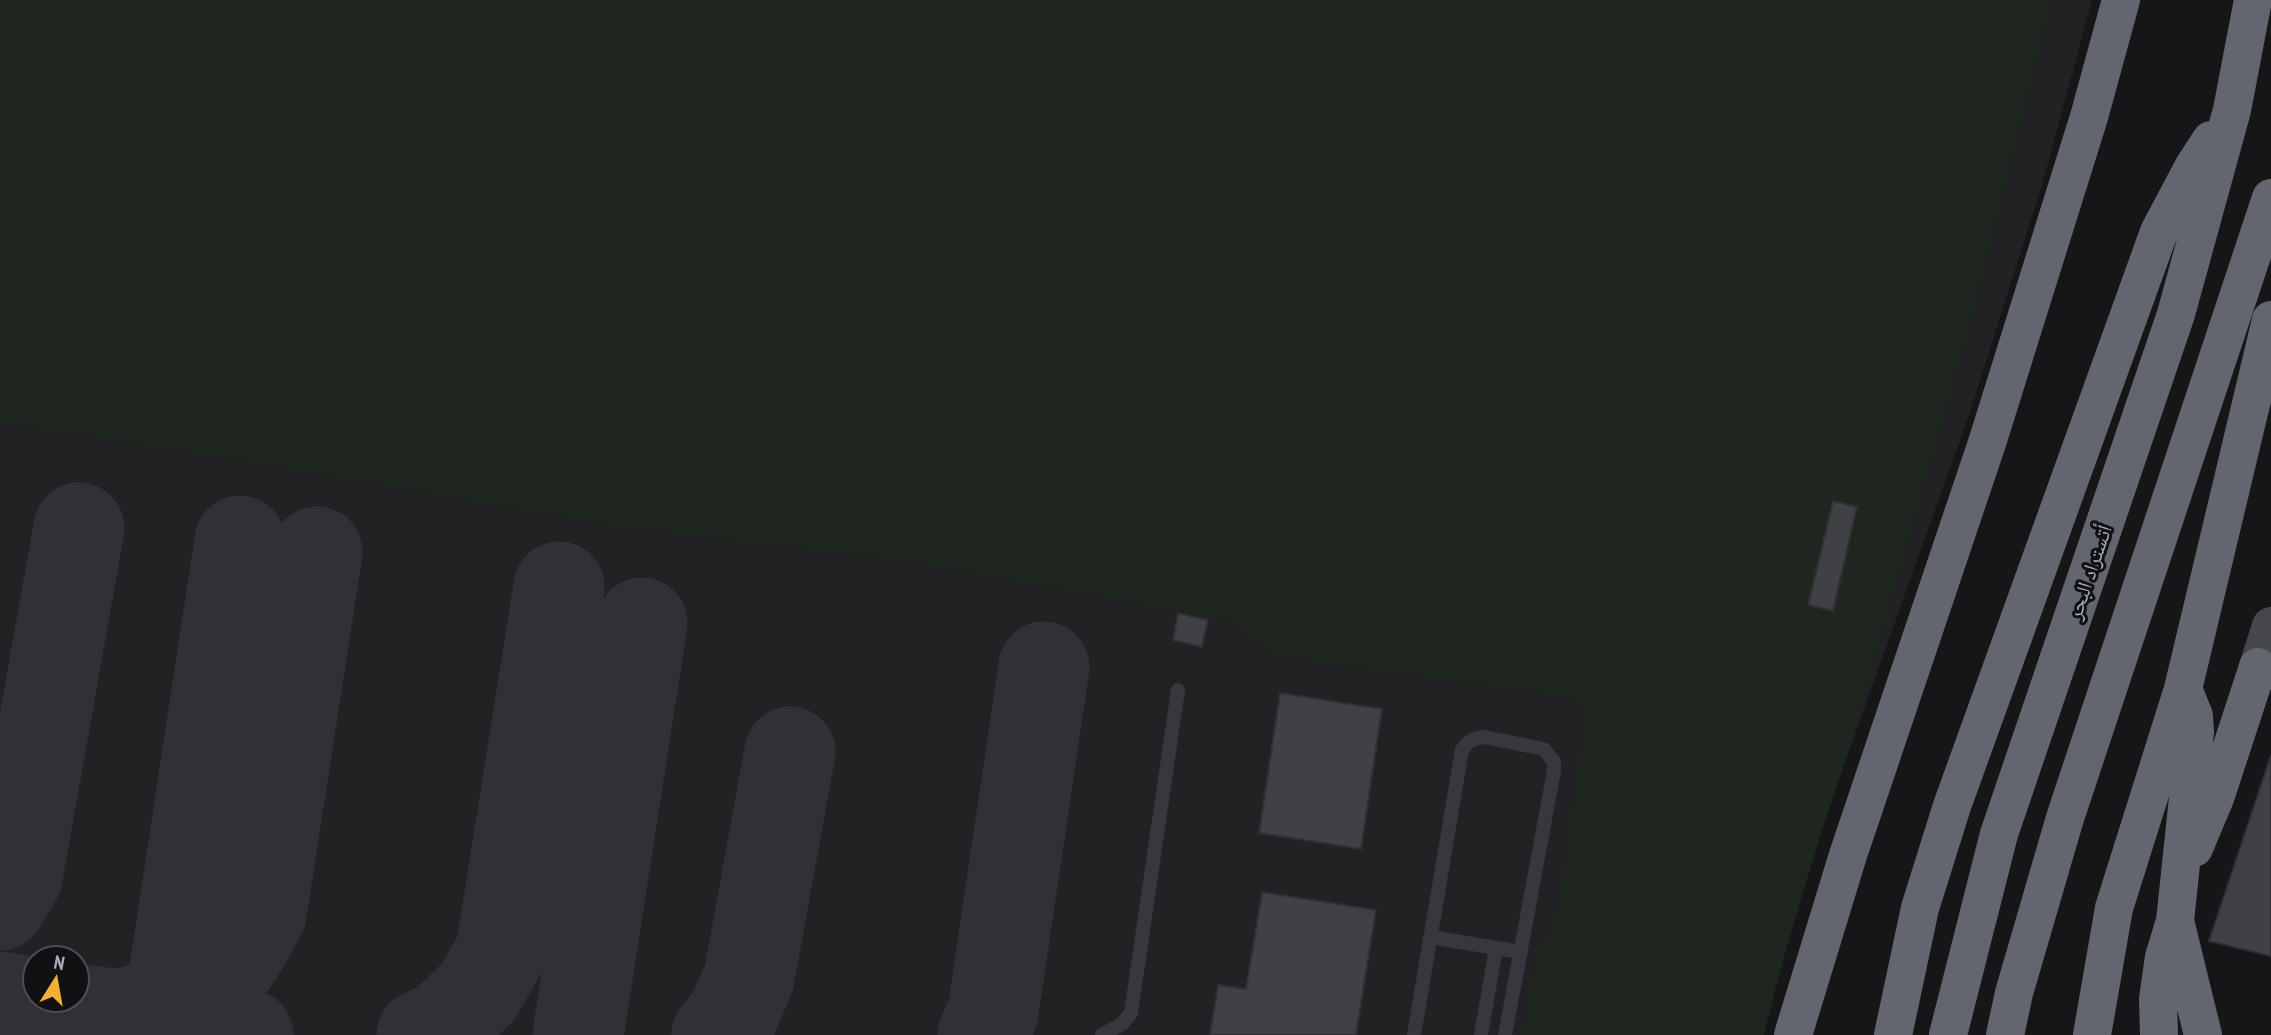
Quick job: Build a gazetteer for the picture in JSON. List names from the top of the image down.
{
  "streets": {
    "highway": ["أتستراد البحر"]
  },
  "north": "top"
}
